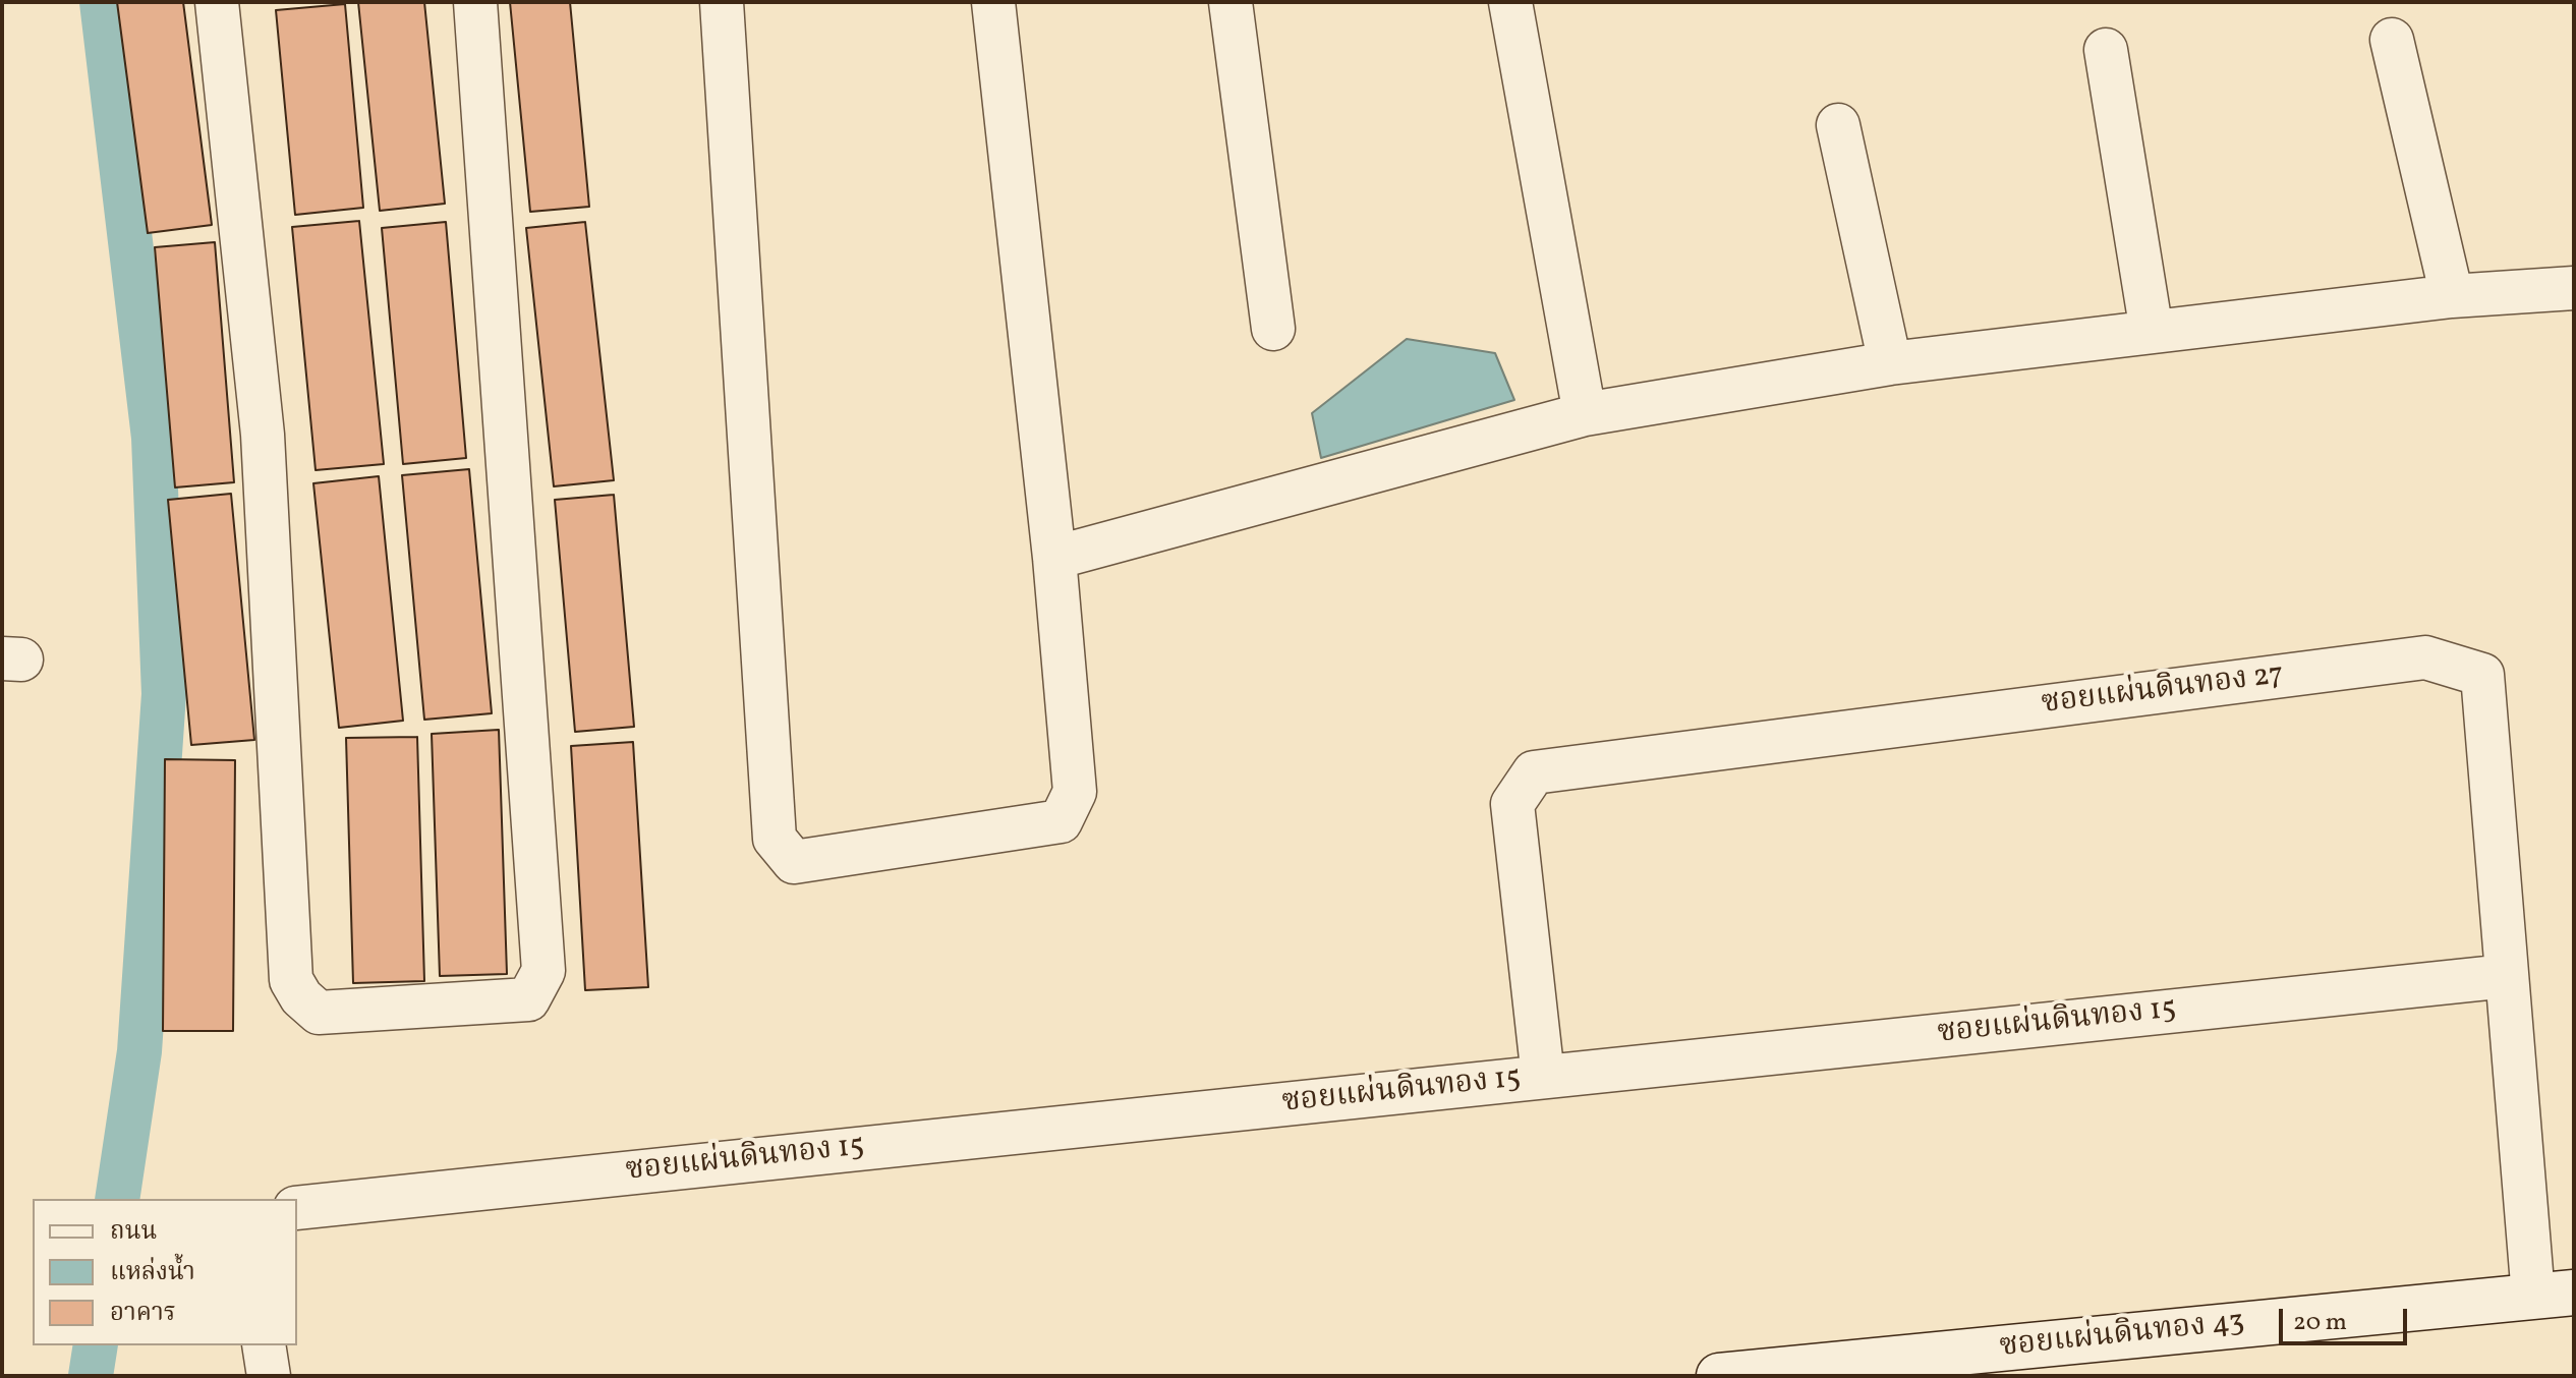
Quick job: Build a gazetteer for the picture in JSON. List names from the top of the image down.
{
  "streets": {
    "street": ["ซอยแผ่นดินทอง 27", "ซอยแผ่นดินทอง 15", "ซอยแผ่นดินทอง 43"]
  },
  "crossings": [
    ["ซอยแผ่นดินทอง 27", "ซอยแผ่นดินทอง 15"],
    ["ซอยแผ่นดินทอง 27", "ซอยแผ่นดินทอง 43"]
  ],
  "legend": ["ถนน", "แหล่งน้ำ", "อาคาร"],
  "scale_bar": "20 m"
}
